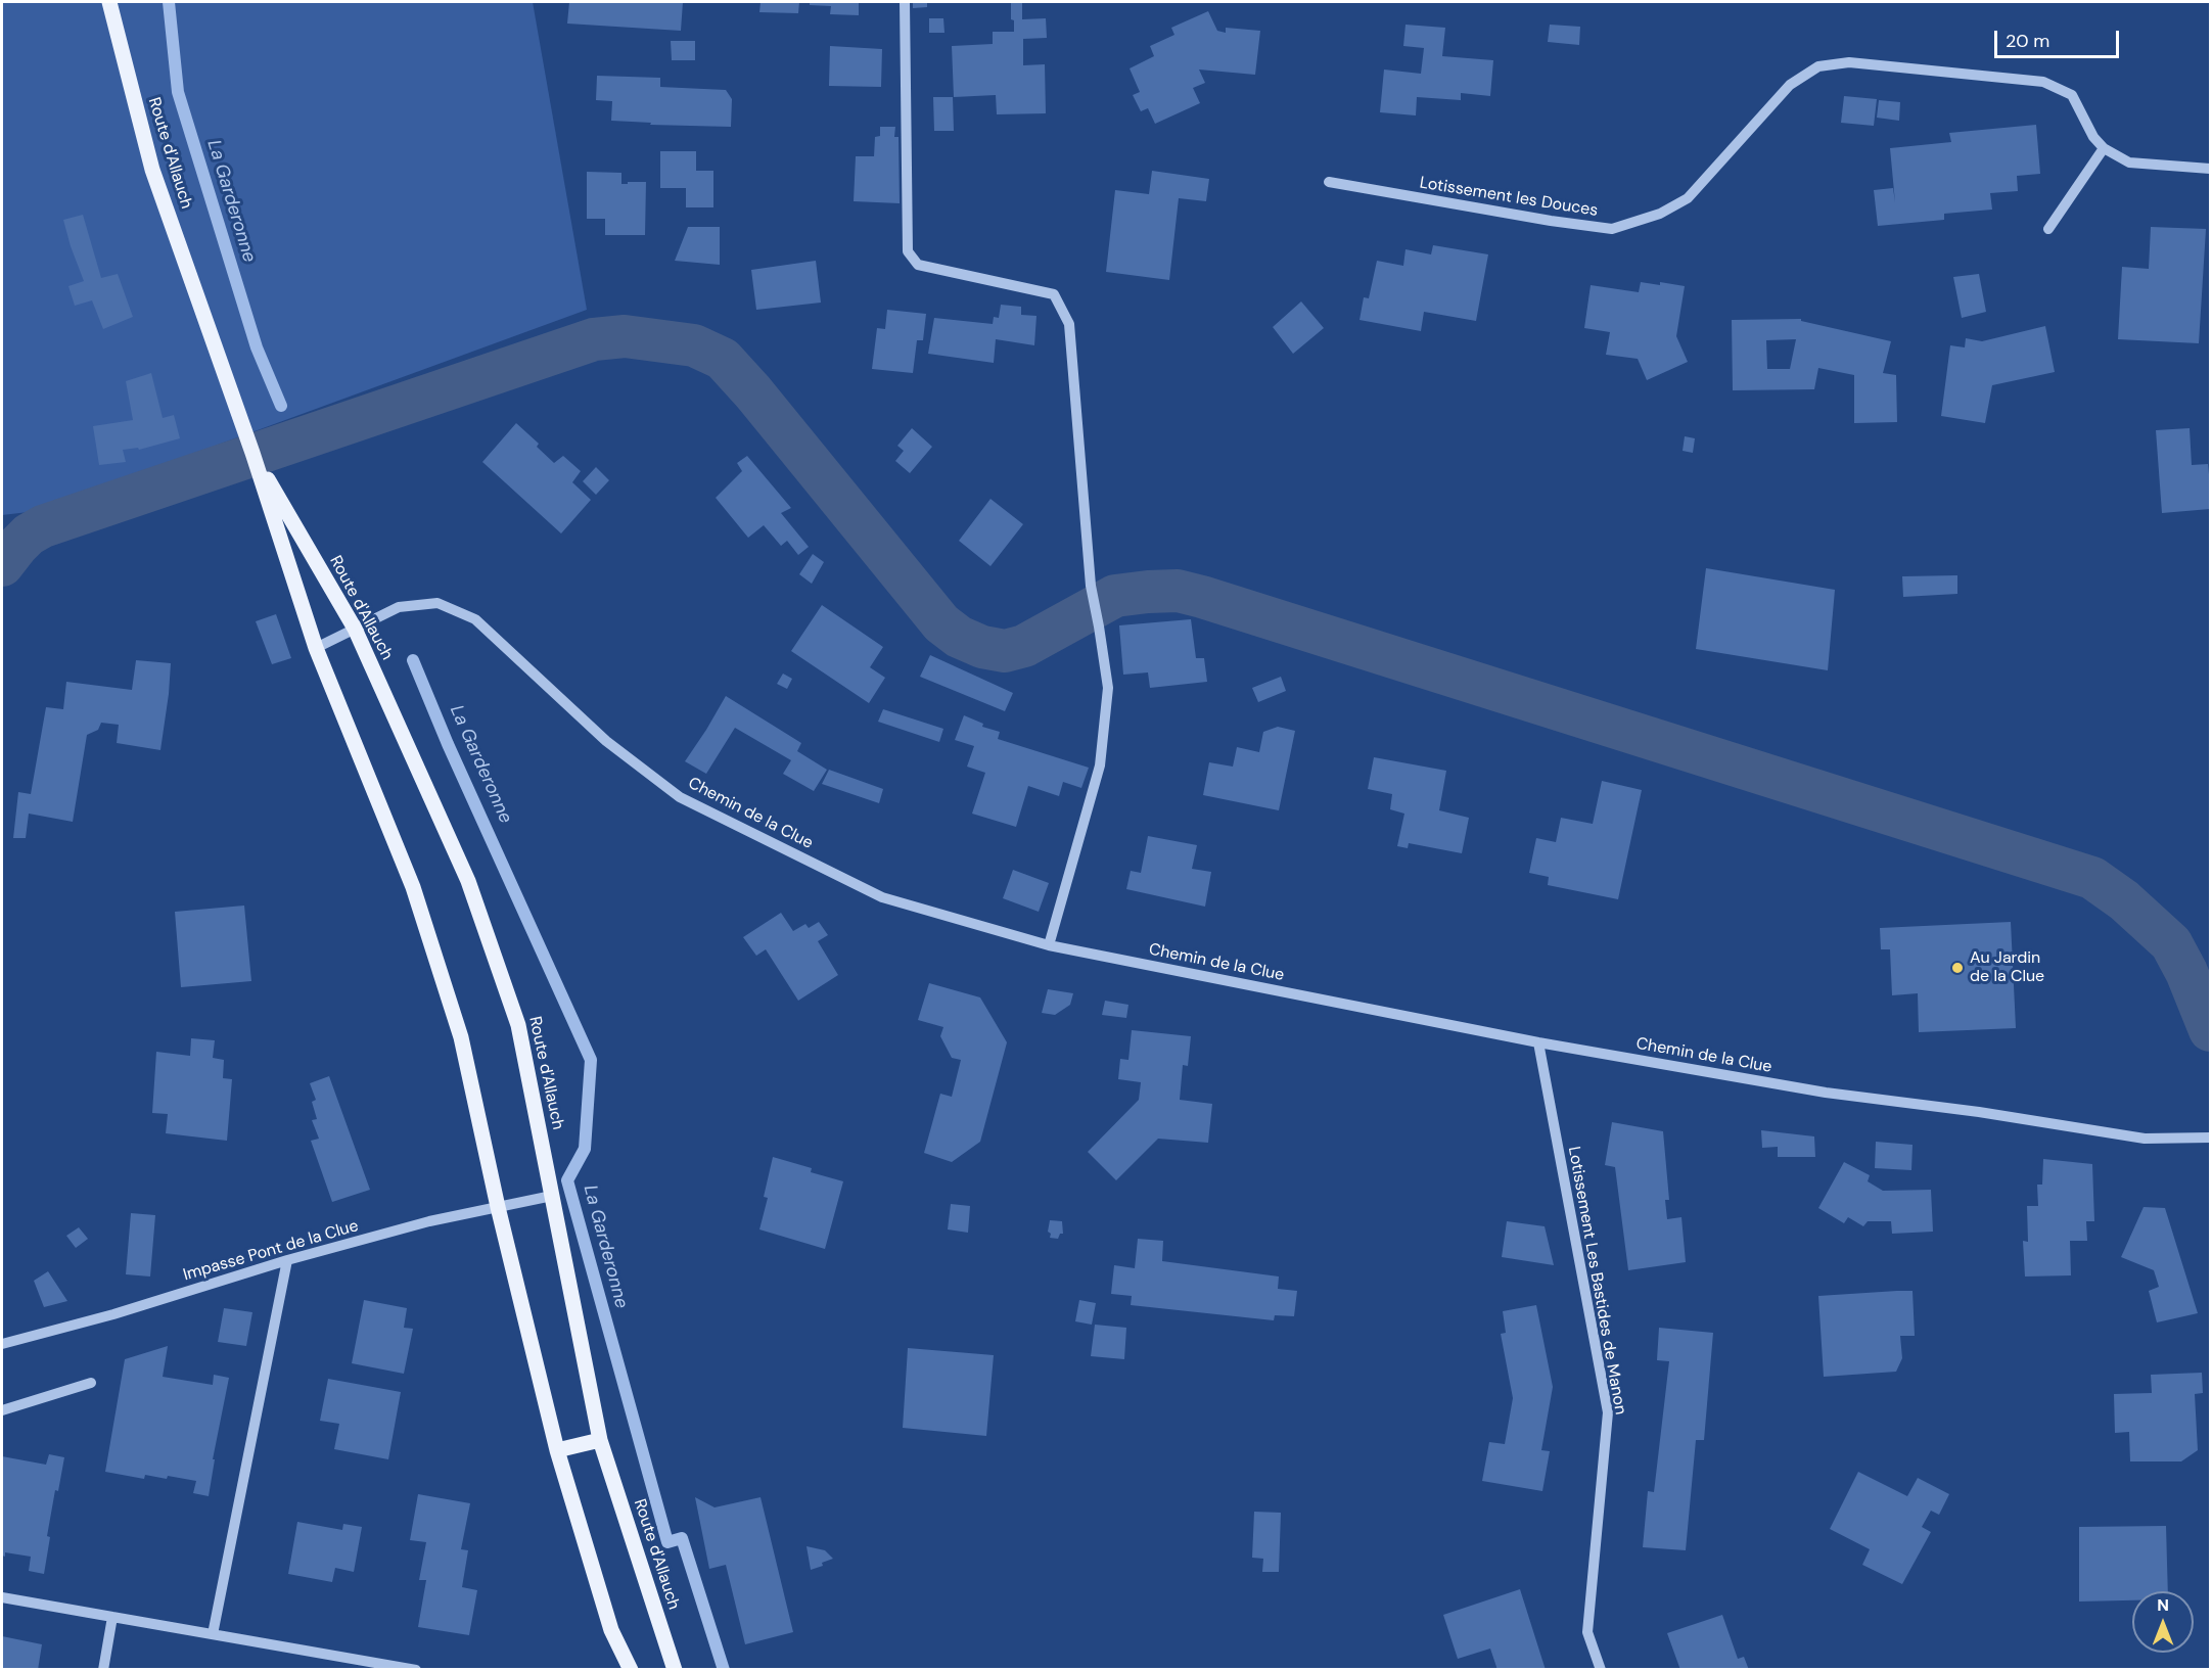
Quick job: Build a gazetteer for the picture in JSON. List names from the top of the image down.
{
  "streets": {
    "main road": ["Route d'Allauch"],
    "street": [
      "Lotissement les Douces",
      "Chemin de la Clue",
      "Impasse Pont de la Clue",
      "Lotissement Les Bastides de Manon"
    ]
  },
  "crossings": [
    ["Route d'Allauch", "Chemin de la Clue"],
    ["Route d'Allauch", "Impasse Pont de la Clue"],
    ["Chemin de la Clue", "Lotissement Les Bastides de Manon"]
  ],
  "water": ["La Garderonne"],
  "places": ["Au Jardin de la Clue"],
  "scale_bar": "20 m",
  "north": "top"
}
